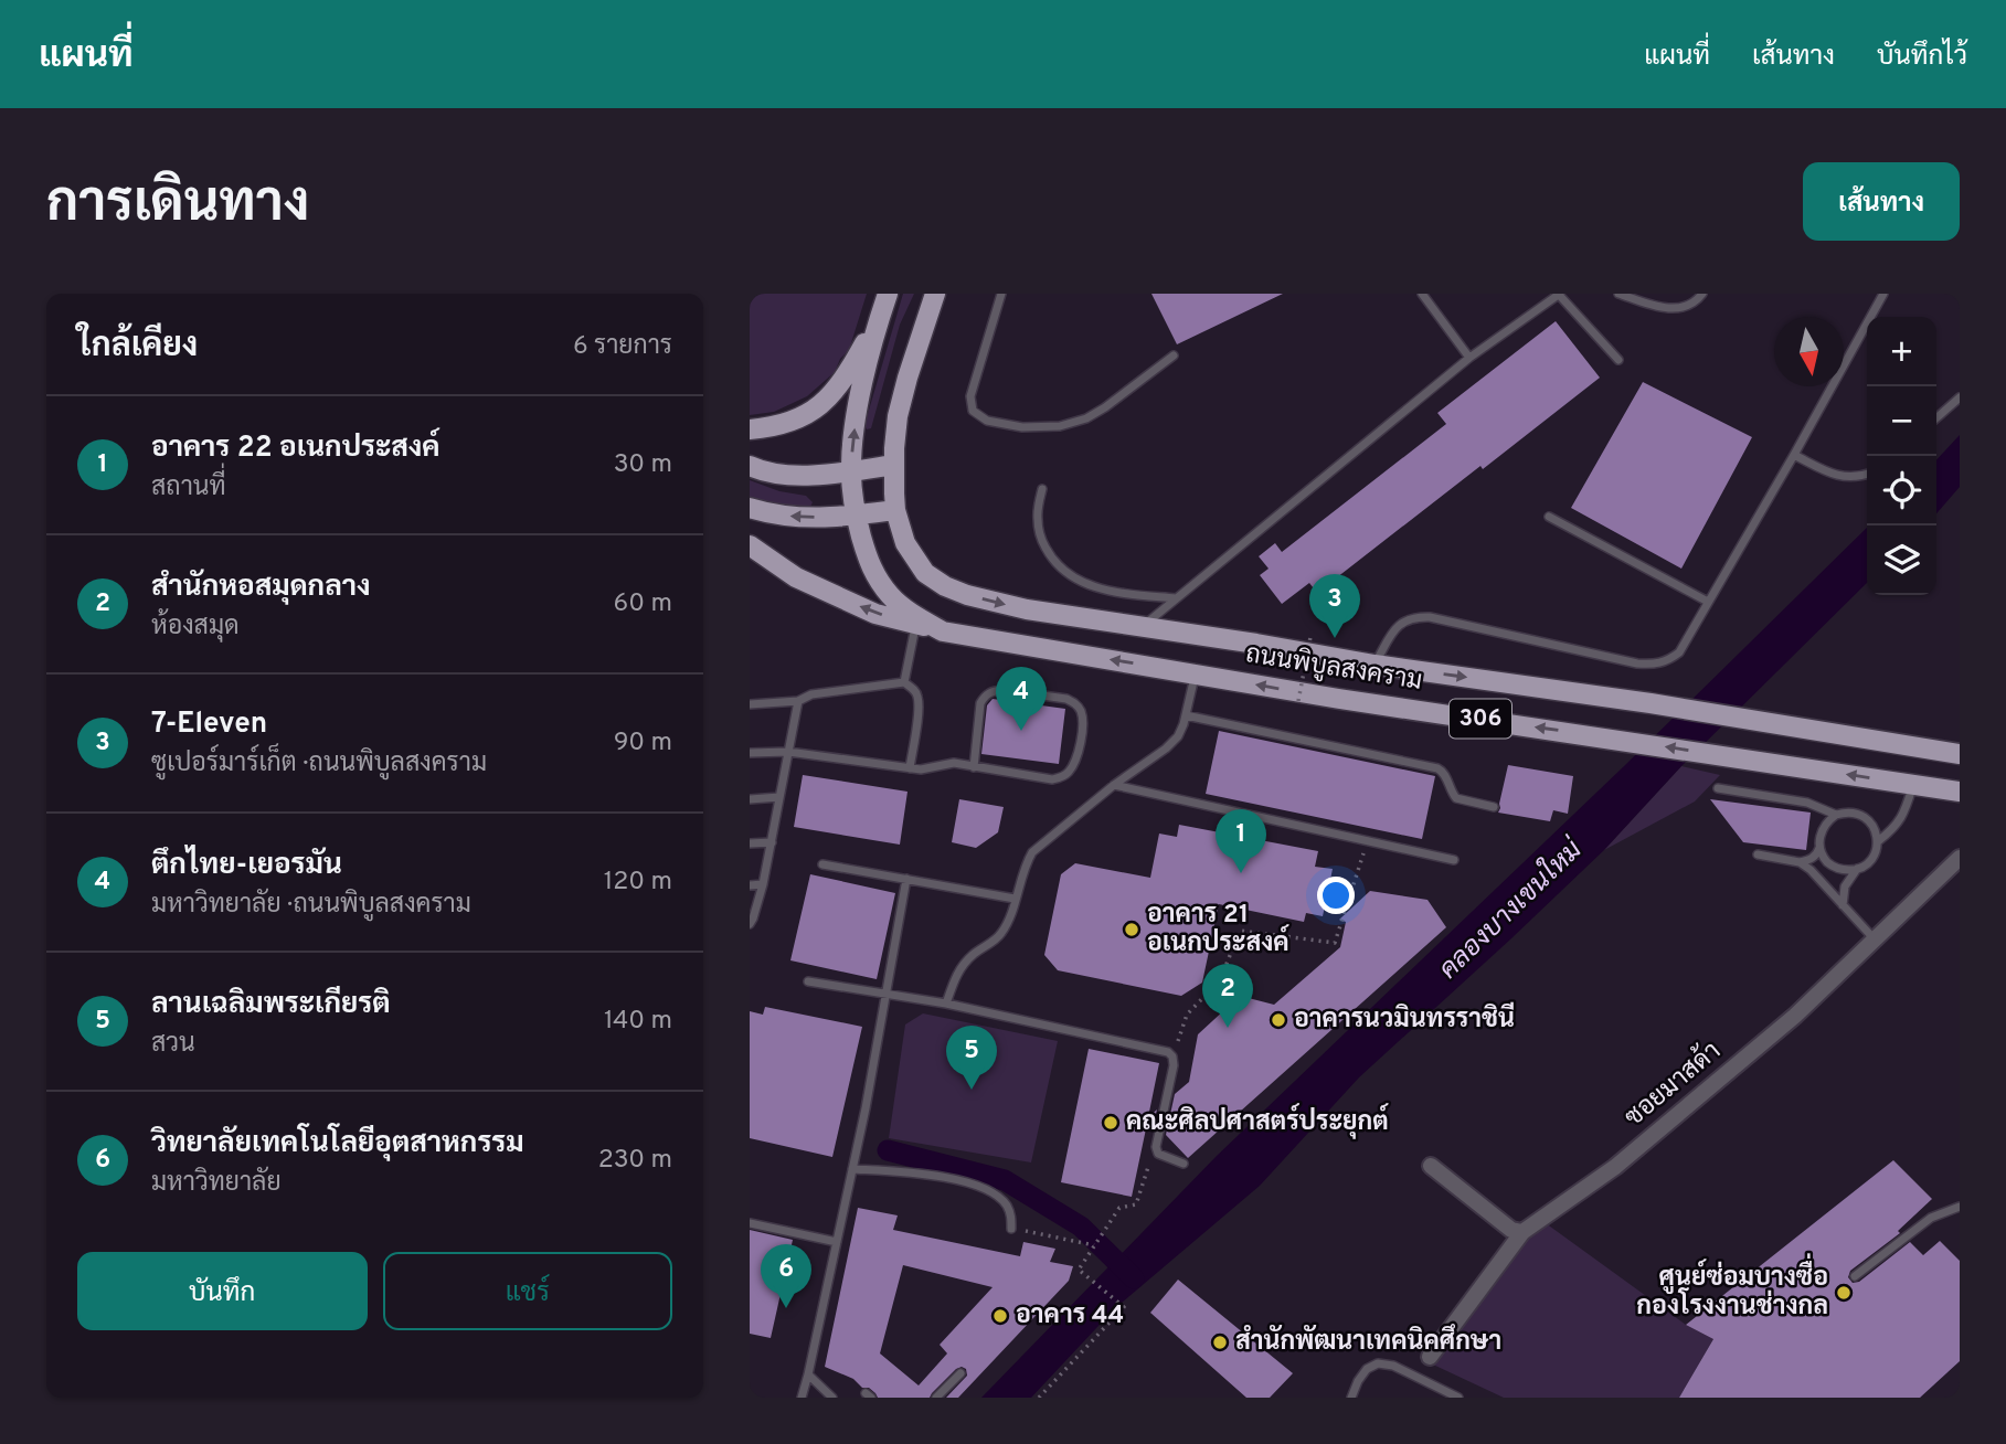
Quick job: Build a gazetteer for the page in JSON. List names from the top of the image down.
{
  "streets": {
    "main road": ["ถนนพิบูลสงคราม", "306"],
    "street": ["ซอยมาสด้า"]
  },
  "water": ["คลองบางเขนใหม่"],
  "places": [
    "อาคาร 21 อเนกประสงค์",
    "อาคารนวมินทรราชินี",
    "คณะศิลปศาสตร์ประยุกต์",
    "ศูนย์ซ่อมบางซื่อ กองโรงงานช่างกล",
    "อาคาร 44",
    "สำนักพัฒนาเทคนิคศึกษา"
  ],
  "north": "bottom",
  "page": {
    "header": "แผนที่",
    "nav": ["แผนที่", "เส้นทาง", "บันทึกไว้"],
    "title": "การเดินทาง",
    "buttons": [
      "เส้นทาง",
      ["บันทึก", "แชร์"]
    ],
    "heading": ["ใกล้เคียง", "6 รายการ"],
    "map_buttons": ["+", "−"],
    "list": [
      {
        "mark": "1",
        "name": "อาคาร 22 อเนกประสงค์",
        "note": "สถานที่",
        "value": "30 m"
      },
      {
        "mark": "2",
        "name": "สำนักหอสมุดกลาง",
        "note": "ห้องสมุด",
        "value": "60 m"
      },
      {
        "mark": "3",
        "name": "7-Eleven",
        "note": "ซูเปอร์มาร์เก็ต · ถนนพิบูลสงคราม",
        "value": "90 m"
      },
      {
        "mark": "4",
        "name": "ตึกไทย-เยอรมัน",
        "note": "มหาวิทยาลัย · ถนนพิบูลสงคราม",
        "value": "120 m"
      },
      {
        "mark": "5",
        "name": "ลานเฉลิมพระเกียรติ",
        "note": "สวน",
        "value": "140 m"
      },
      {
        "mark": "6",
        "name": "วิทยาลัยเทคโนโลยีอุตสาหกรรม",
        "note": "มหาวิทยาลัย",
        "value": "230 m"
      }
    ],
    "pins": [
      "3",
      "4",
      "1",
      "2",
      "5",
      "6"
    ]
  }
}
